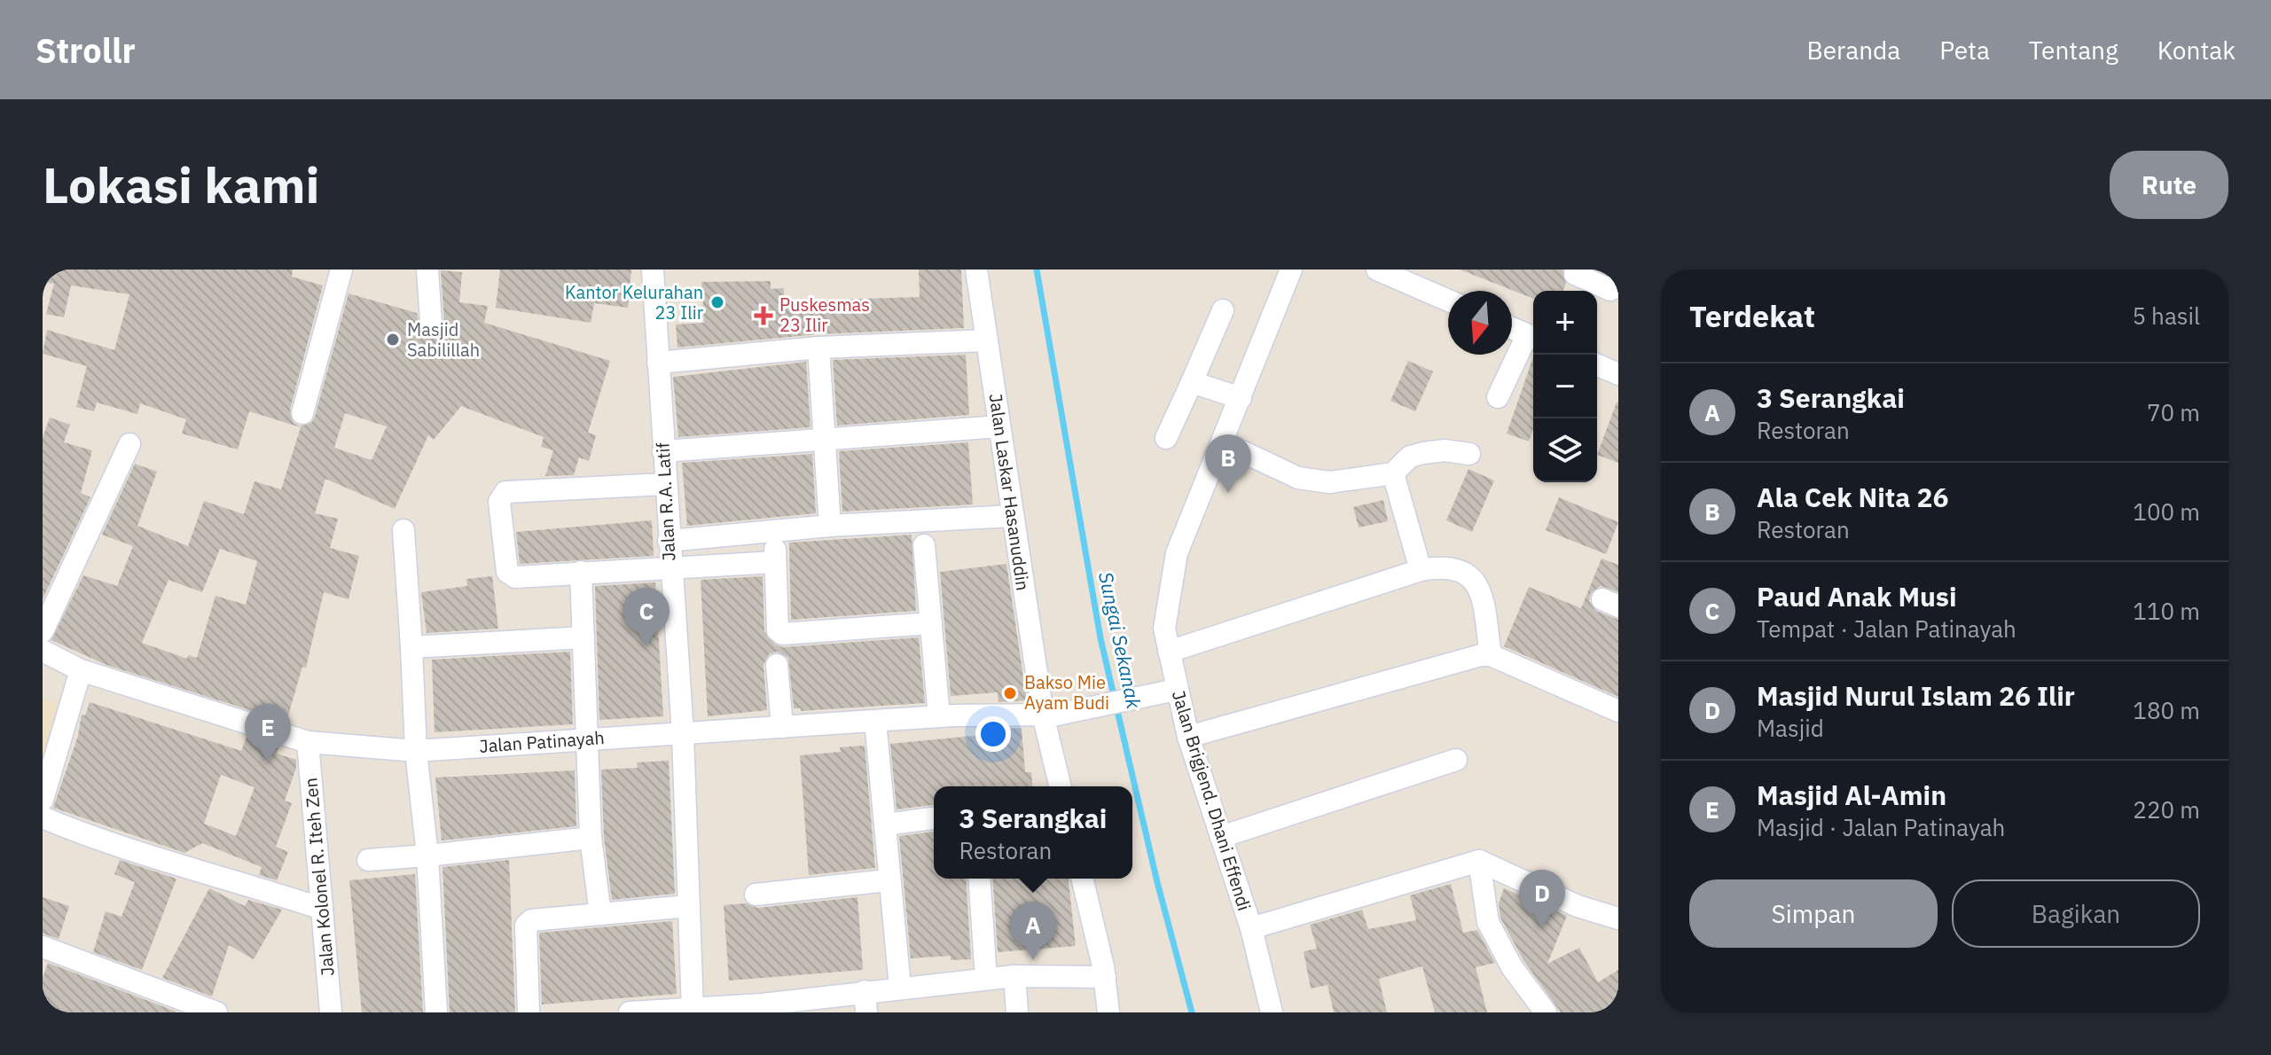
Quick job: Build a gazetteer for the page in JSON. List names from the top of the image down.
{
  "streets": {
    "street": [
      "Jalan Laskar Hasanuddin",
      "Jalan R.A. Latif",
      "Jalan Patinayah",
      "Jalan Brigjend. Dhani Effendi",
      "Jalan Kolonel R. Iteh Zen"
    ]
  },
  "crossings": [
    ["Jalan Laskar Hasanuddin", "Jalan Patinayah"],
    ["Jalan R.A. Latif", "Jalan Patinayah"],
    ["Jalan Patinayah", "Jalan Brigjend. Dhani Effendi"],
    ["Jalan Patinayah", "Jalan Kolonel R. Iteh Zen"]
  ],
  "water": ["Sungai Sekanak"],
  "places": {
    "other": ["Kantor Kelurahan 23 Ilir", "Masjid Sabilillah", "Bakso Mie Ayam Budi"],
    "health": ["Puskesmas 23 Ilir"]
  },
  "north": "bottom",
  "page": {
    "header": "Strollr",
    "nav": [
      "Beranda",
      "Peta",
      "Tentang",
      "Kontak"
    ],
    "buttons": [
      "Rute",
      ["Simpan", "Bagikan"]
    ],
    "title": "Lokasi kami",
    "heading": ["Terdekat", "5 hasil"],
    "map_buttons": ["+", "−"],
    "list": [
      {
        "mark": "A",
        "name": "3 Serangkai",
        "note": "Restoran",
        "value": "70 m"
      },
      {
        "mark": "B",
        "name": "Ala Cek Nita 26",
        "note": "Restoran",
        "value": "100 m"
      },
      {
        "mark": "C",
        "name": "Paud Anak Musi",
        "note": "Tempat · Jalan Patinayah",
        "value": "110 m"
      },
      {
        "mark": "D",
        "name": "Masjid Nurul Islam 26 Ilir",
        "note": "Masjid",
        "value": "180 m"
      },
      {
        "mark": "E",
        "name": "Masjid Al-Amin",
        "note": "Masjid · Jalan Patinayah",
        "value": "220 m"
      }
    ],
    "pins": [
      "B",
      "C",
      "E",
      "D",
      "A"
    ],
    "popup": ["3 Serangkai", "Restoran"]
  }
}
